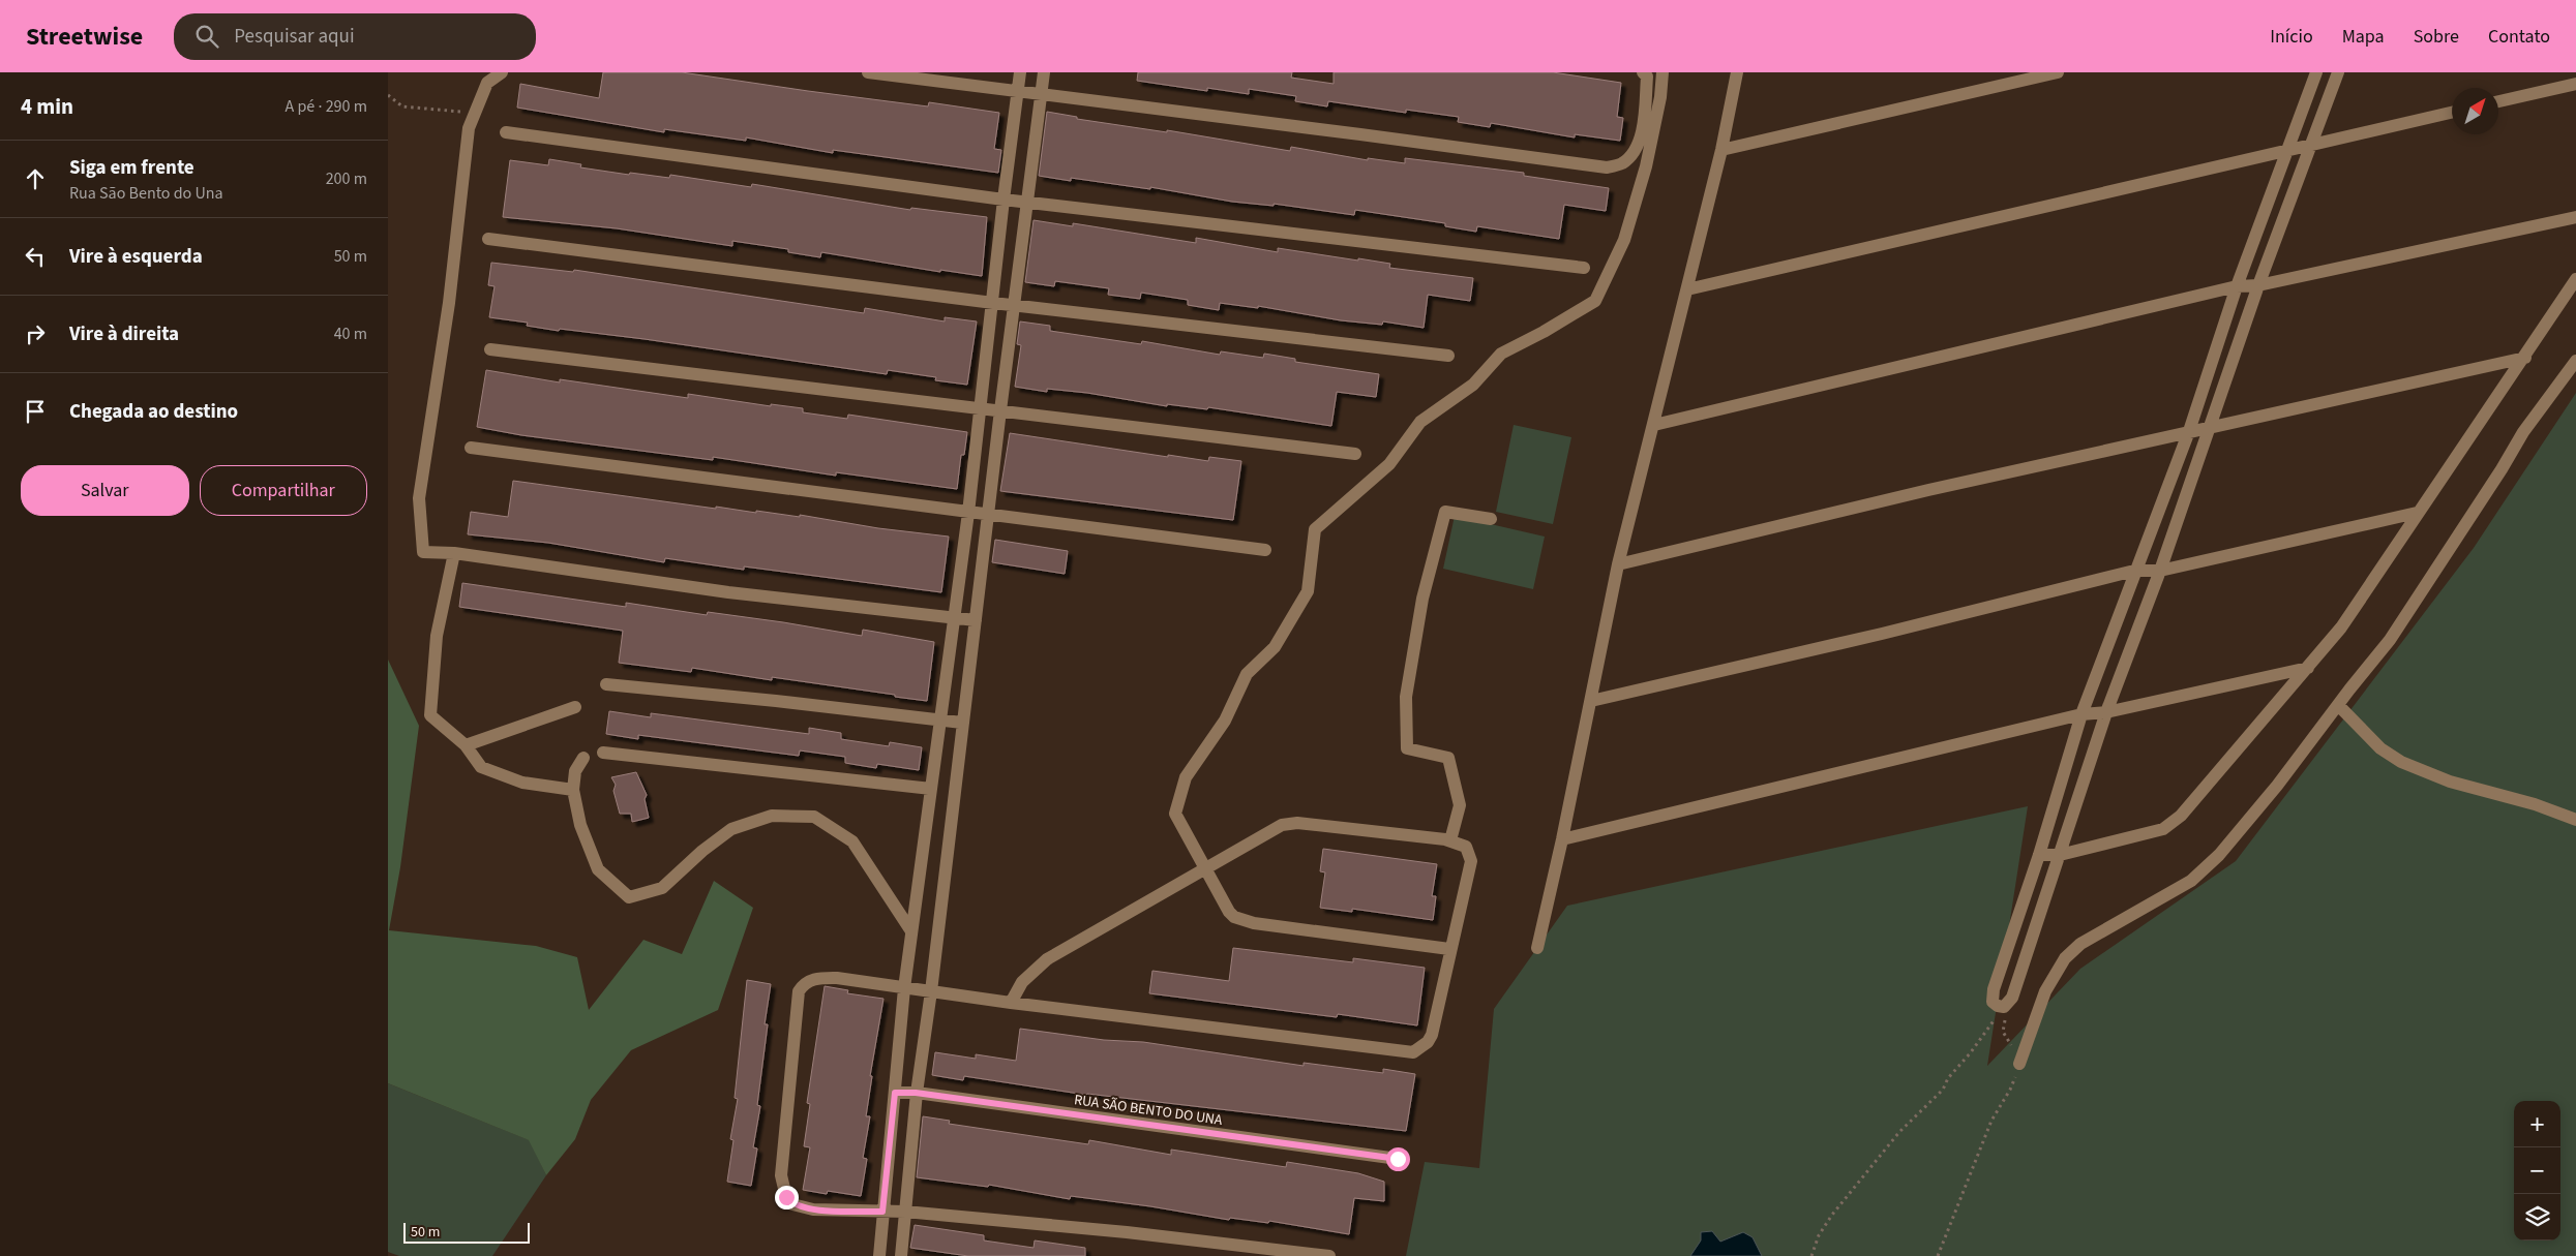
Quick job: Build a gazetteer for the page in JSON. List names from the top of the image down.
{
  "streets": {
    "street": ["RUA SÃO BENTO DO UNA"]
  },
  "scale_bar": "50 m",
  "north": "top right",
  "page": {
    "header": "Streetwise",
    "search": "Pesquisar aqui",
    "nav": [
      "Início",
      "Mapa",
      "Sobre",
      "Contato"
    ],
    "heading": ["4 min", "A pé · 290 m"],
    "list": [
      ["Siga em frente", "Rua São Bento do Una", "200 m"],
      ["Vire à esquerda", "50 m"],
      ["Vire à direita", "40 m"],
      "Chegada ao destino"
    ],
    "buttons": ["Salvar", "Compartilhar"],
    "map_buttons": ["+", "−"],
    "scale": "50 m"
  }
}
